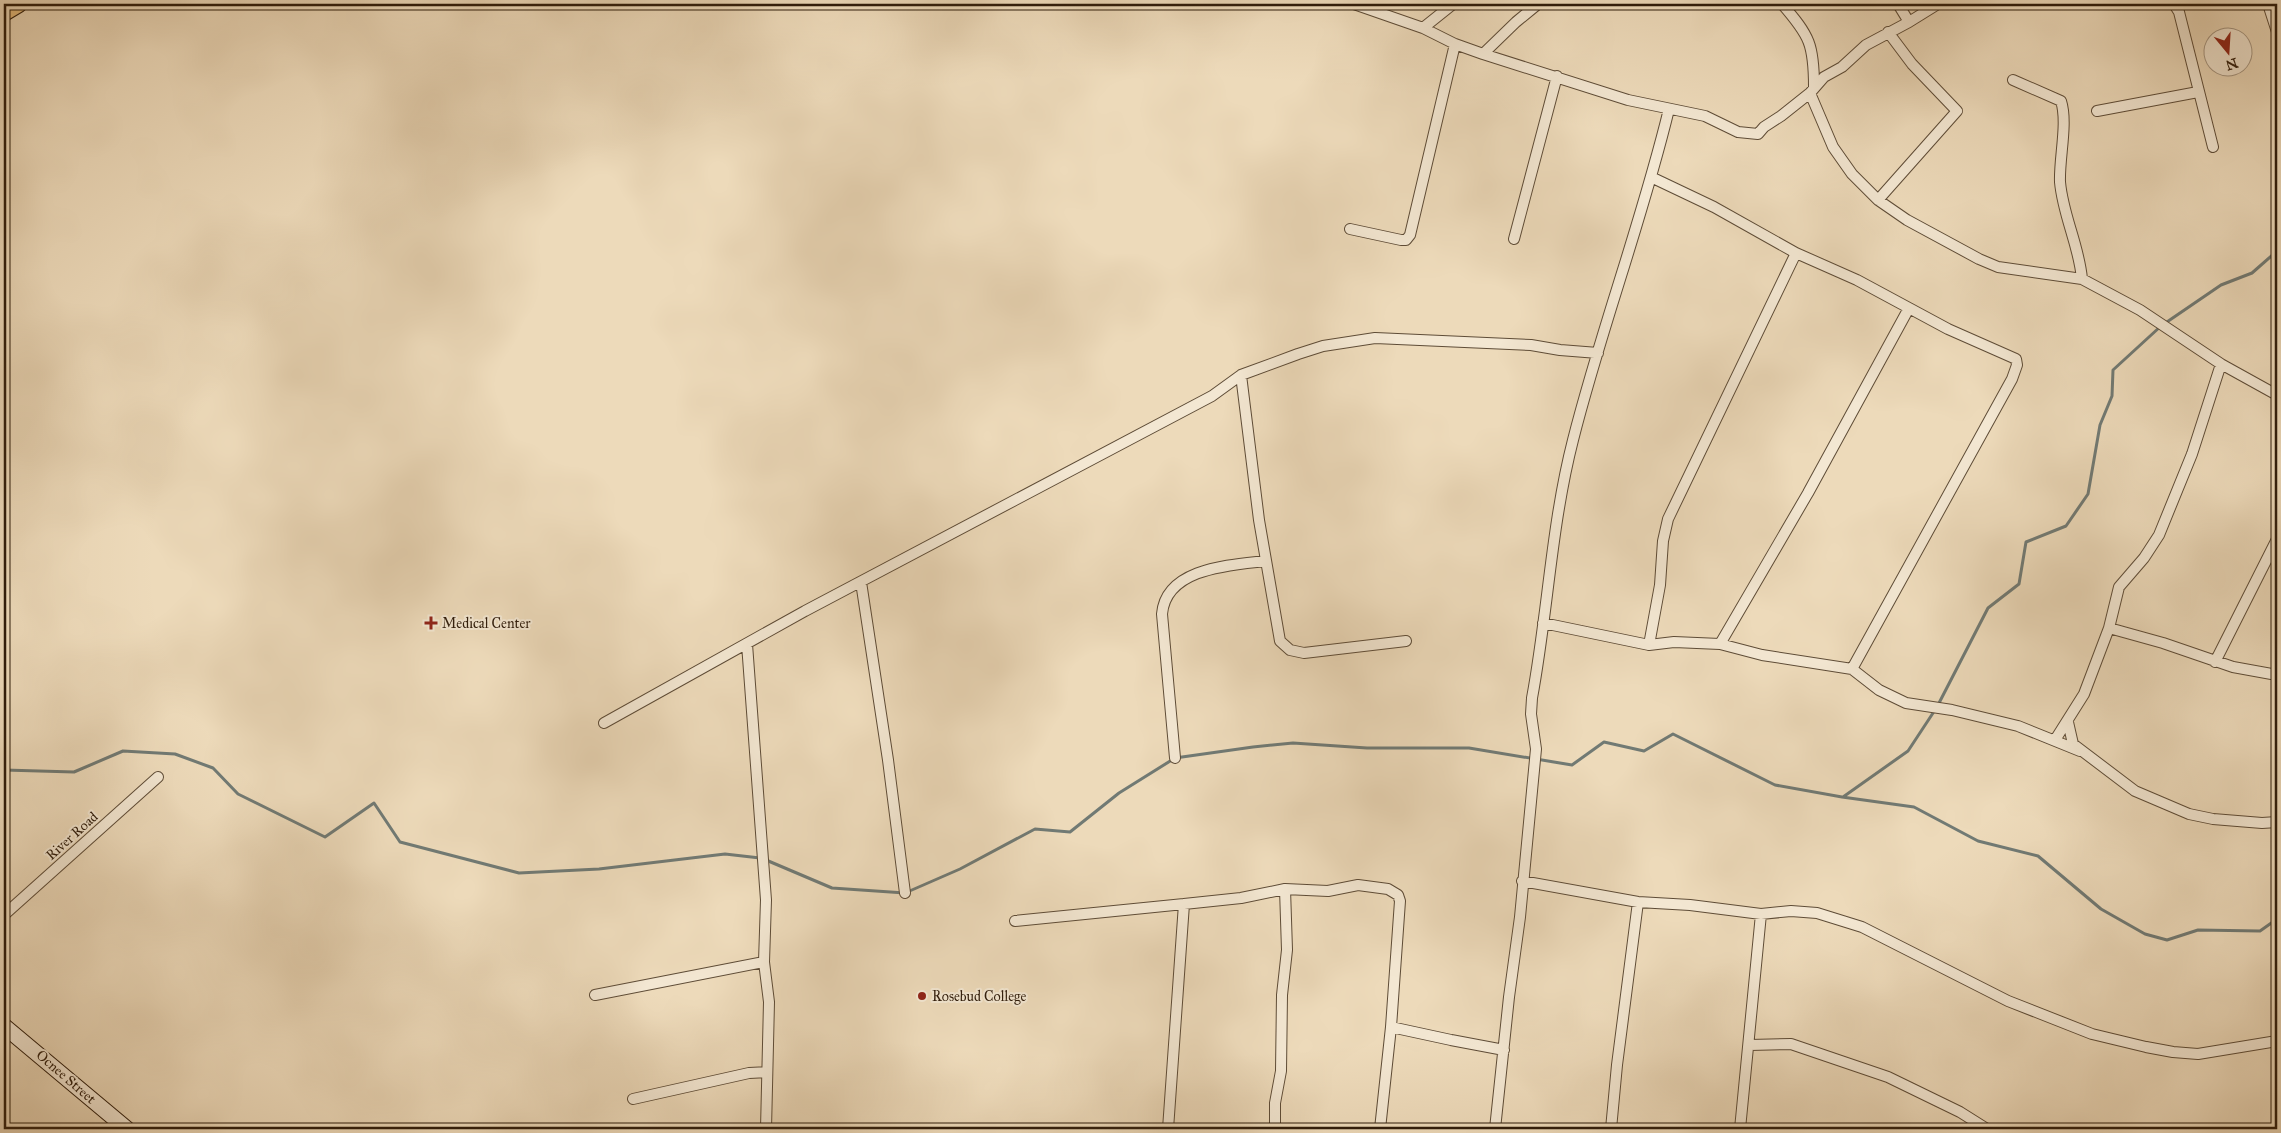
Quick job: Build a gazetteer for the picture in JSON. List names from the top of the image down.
{
  "streets": {
    "street": ["River Road", "Ocnee Street"]
  },
  "places": {
    "health": ["Medical Center"],
    "other": ["Rosebud College"]
  },
  "north": "bottom"
}
